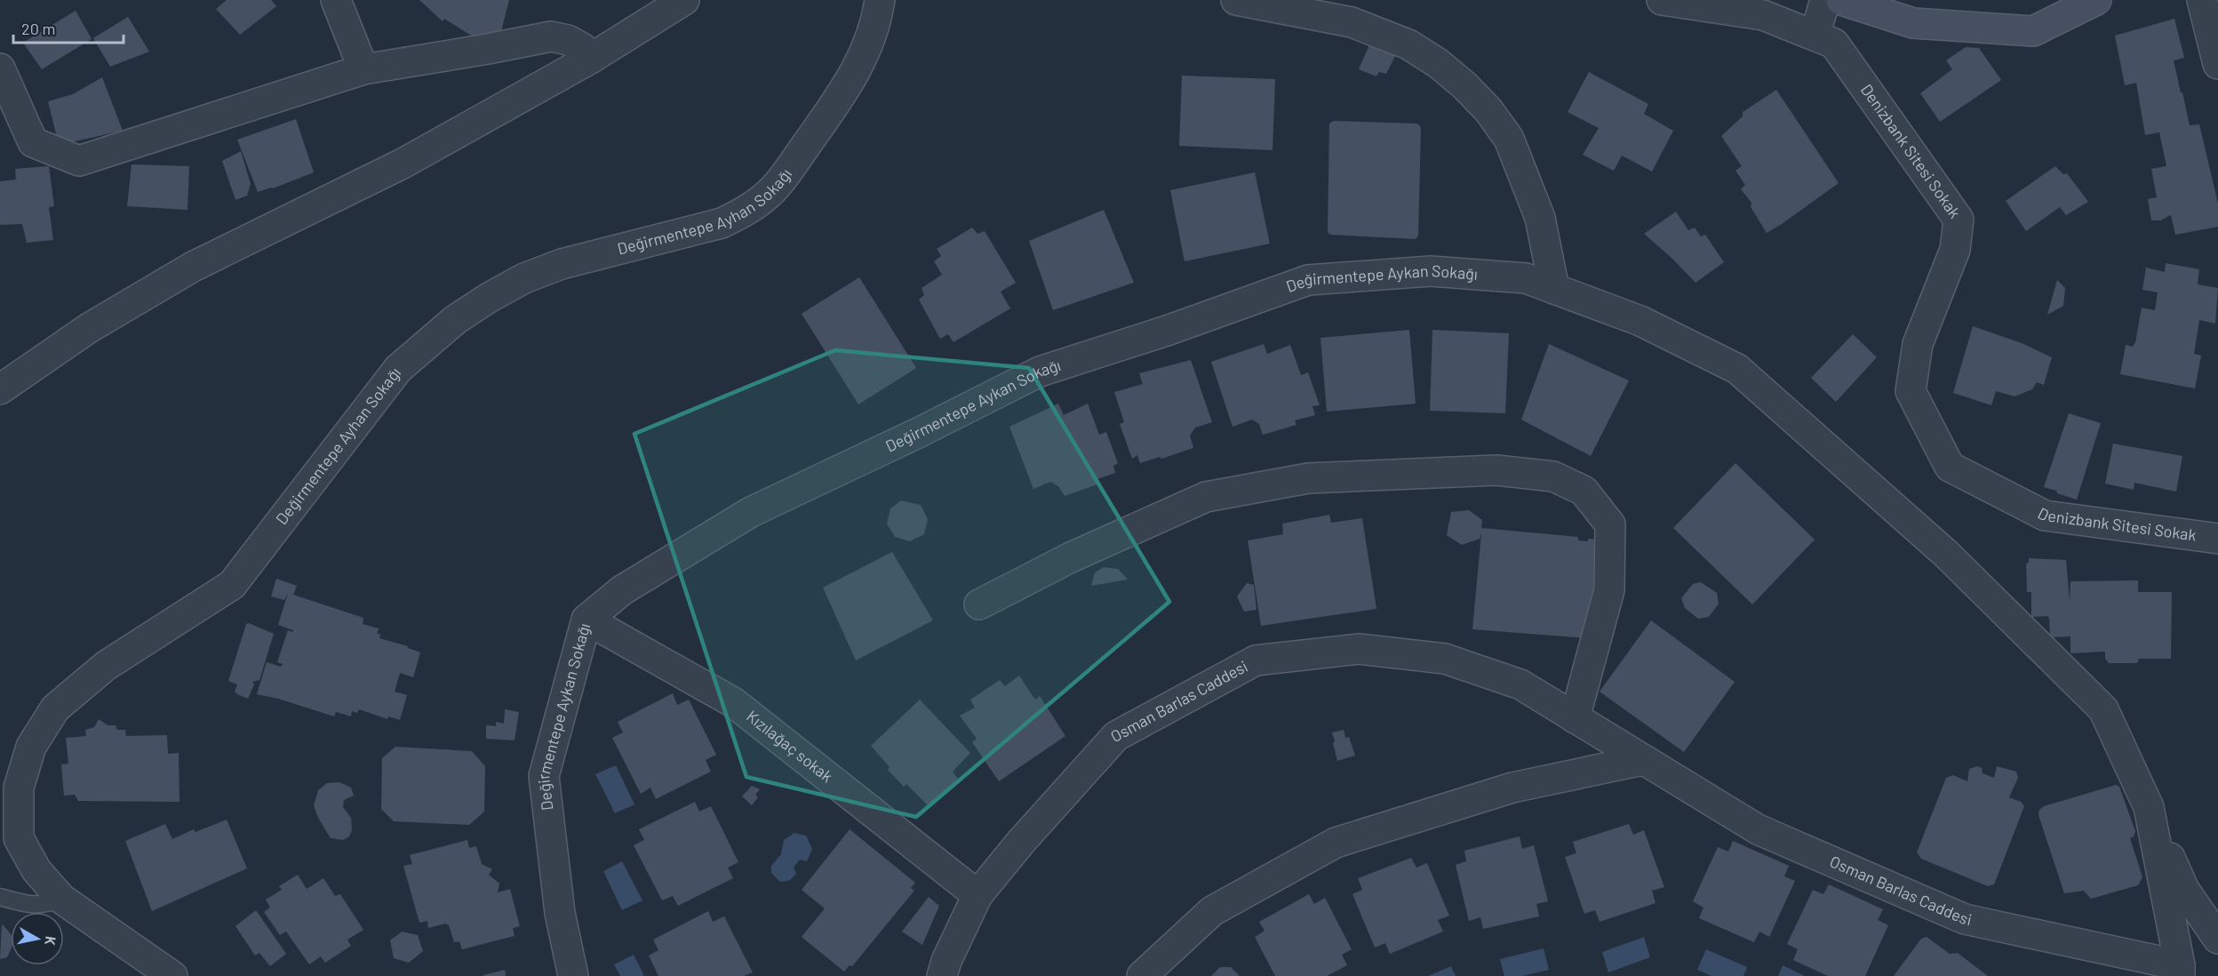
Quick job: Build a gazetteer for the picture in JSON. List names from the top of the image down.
{
  "streets": {
    "street": [
      "Denizbank Sitesi Sokak",
      "Değirmentepe Ayhan Sokağı",
      "Değirmentepe Aykan Sokağı",
      "Osman Barlas Caddesi",
      "Kızılağaç sokak"
    ]
  },
  "crossings": [
    ["Değirmentepe Aykan Sokağı", "Kızılağaç sokak"],
    ["Osman Barlas Caddesi", "Kızılağaç sokak"]
  ],
  "scale_bar": "20 m",
  "north": "right"
}
